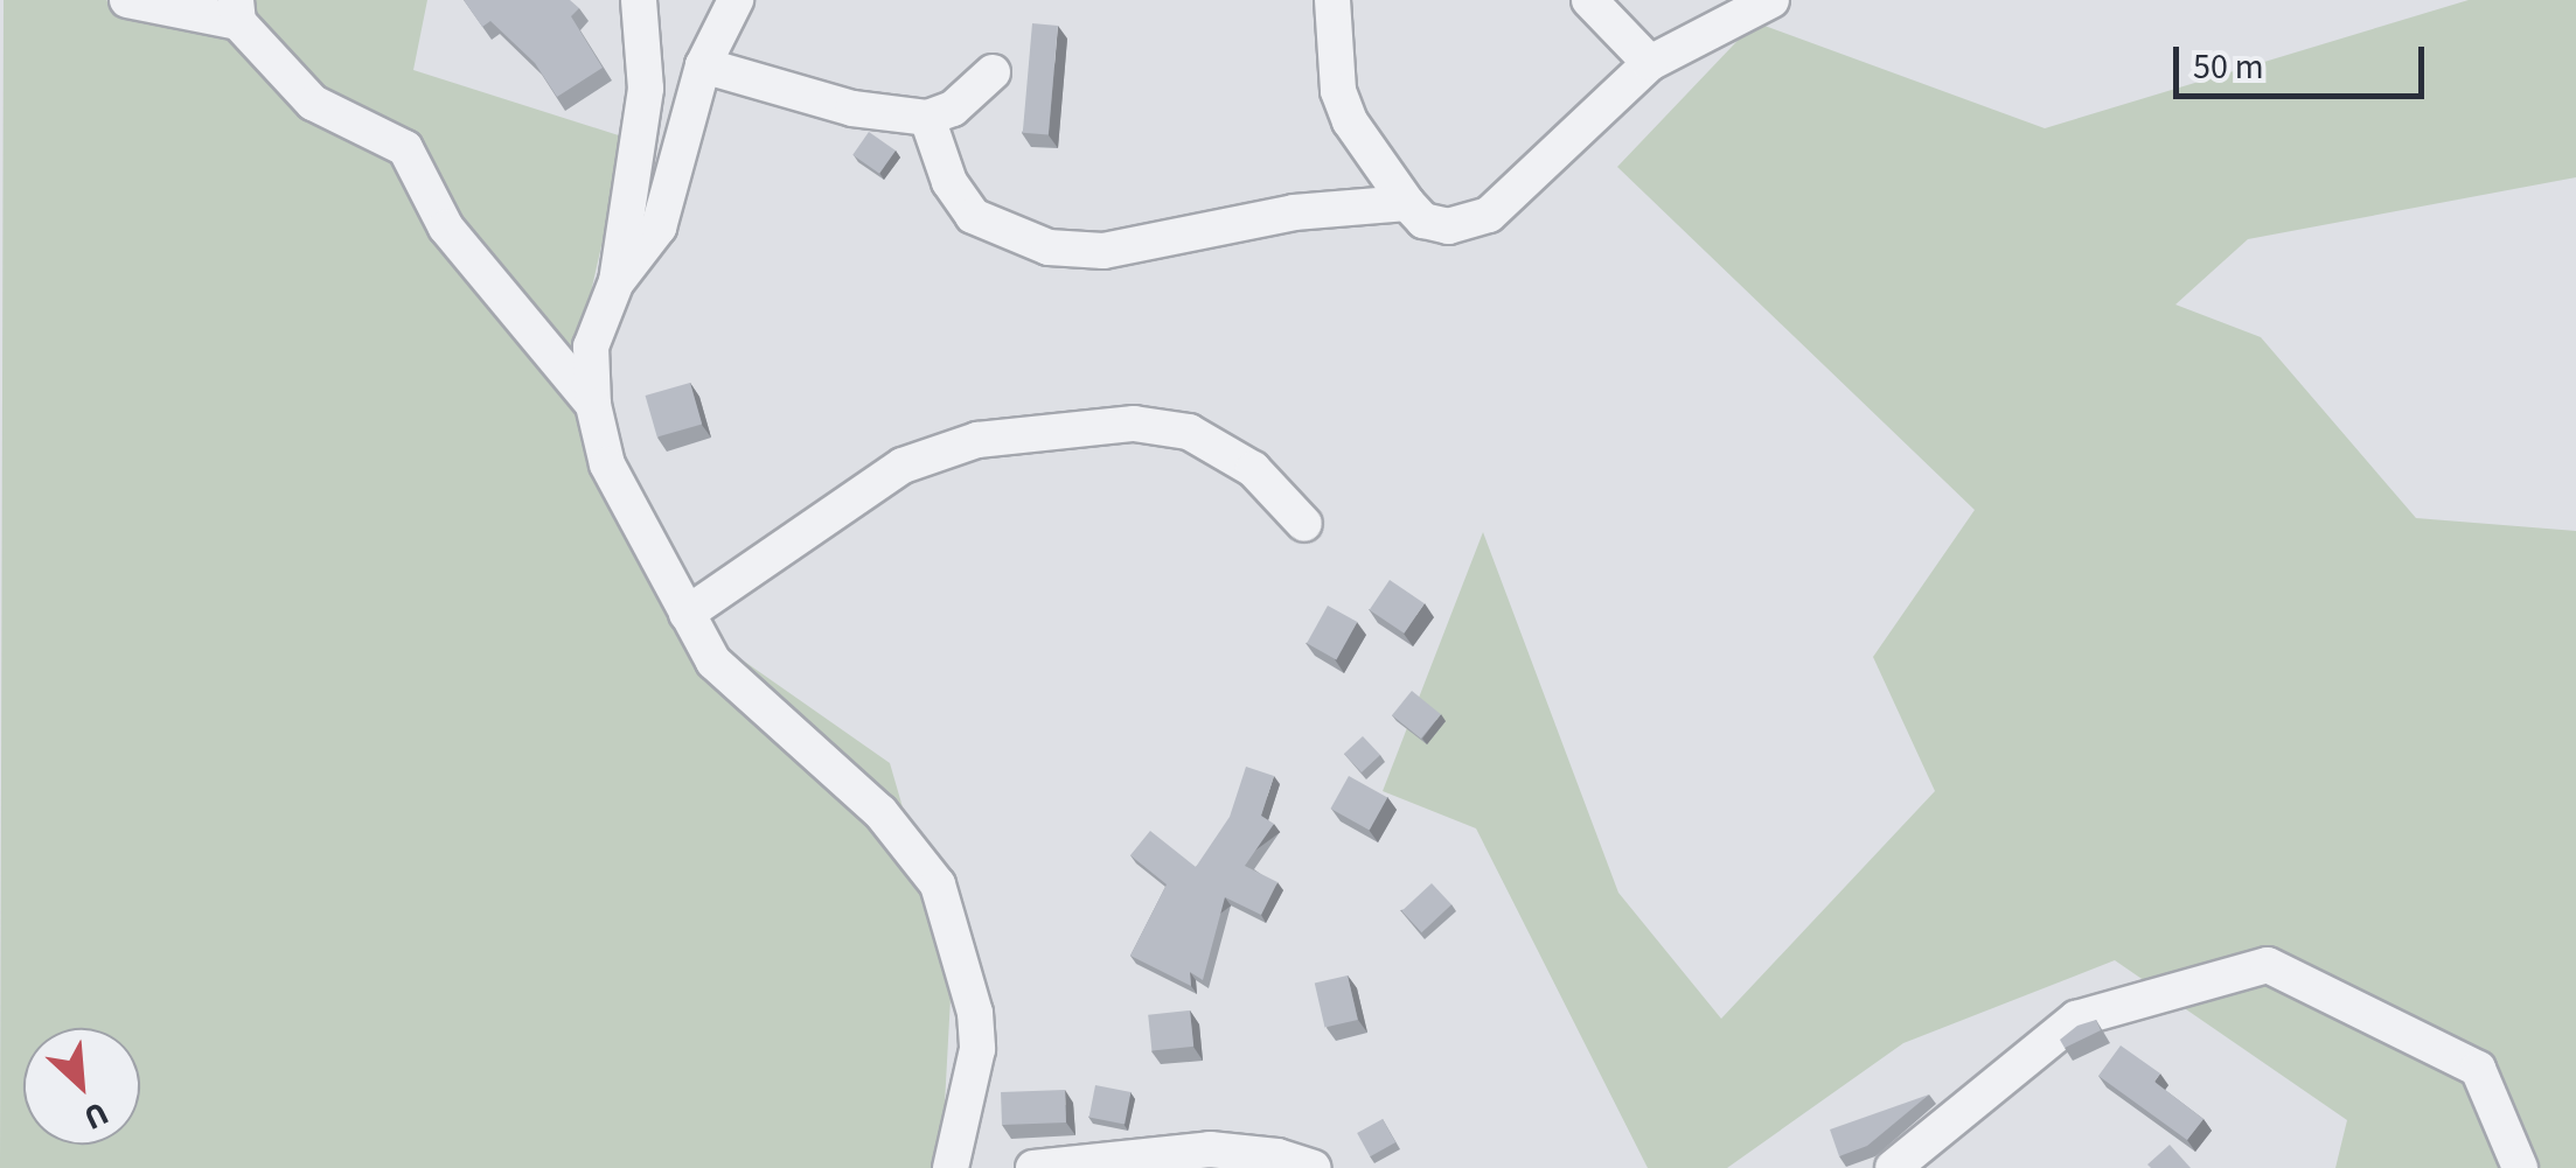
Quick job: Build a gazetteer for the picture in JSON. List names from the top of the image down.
{
  "scale_bar": "50 m",
  "north": "bottom right"
}
